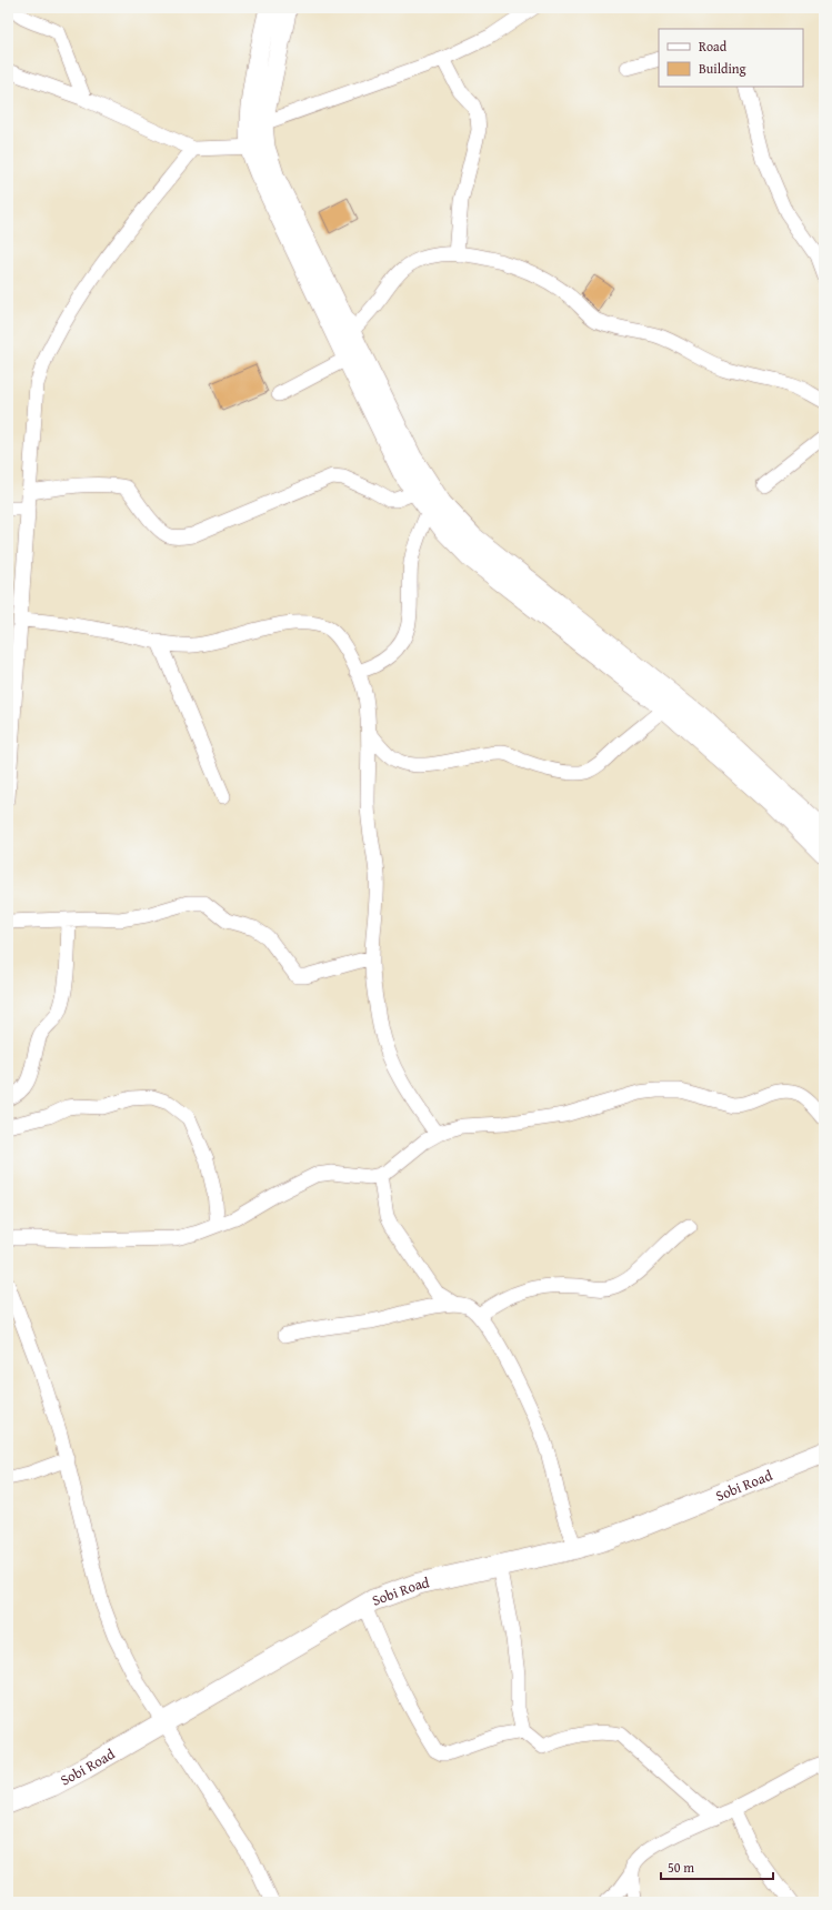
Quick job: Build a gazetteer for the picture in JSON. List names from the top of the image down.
{
  "streets": {
    "highway": ["Sobi Road"]
  },
  "legend": ["Road", "Building"],
  "scale_bar": "50 m"
}
